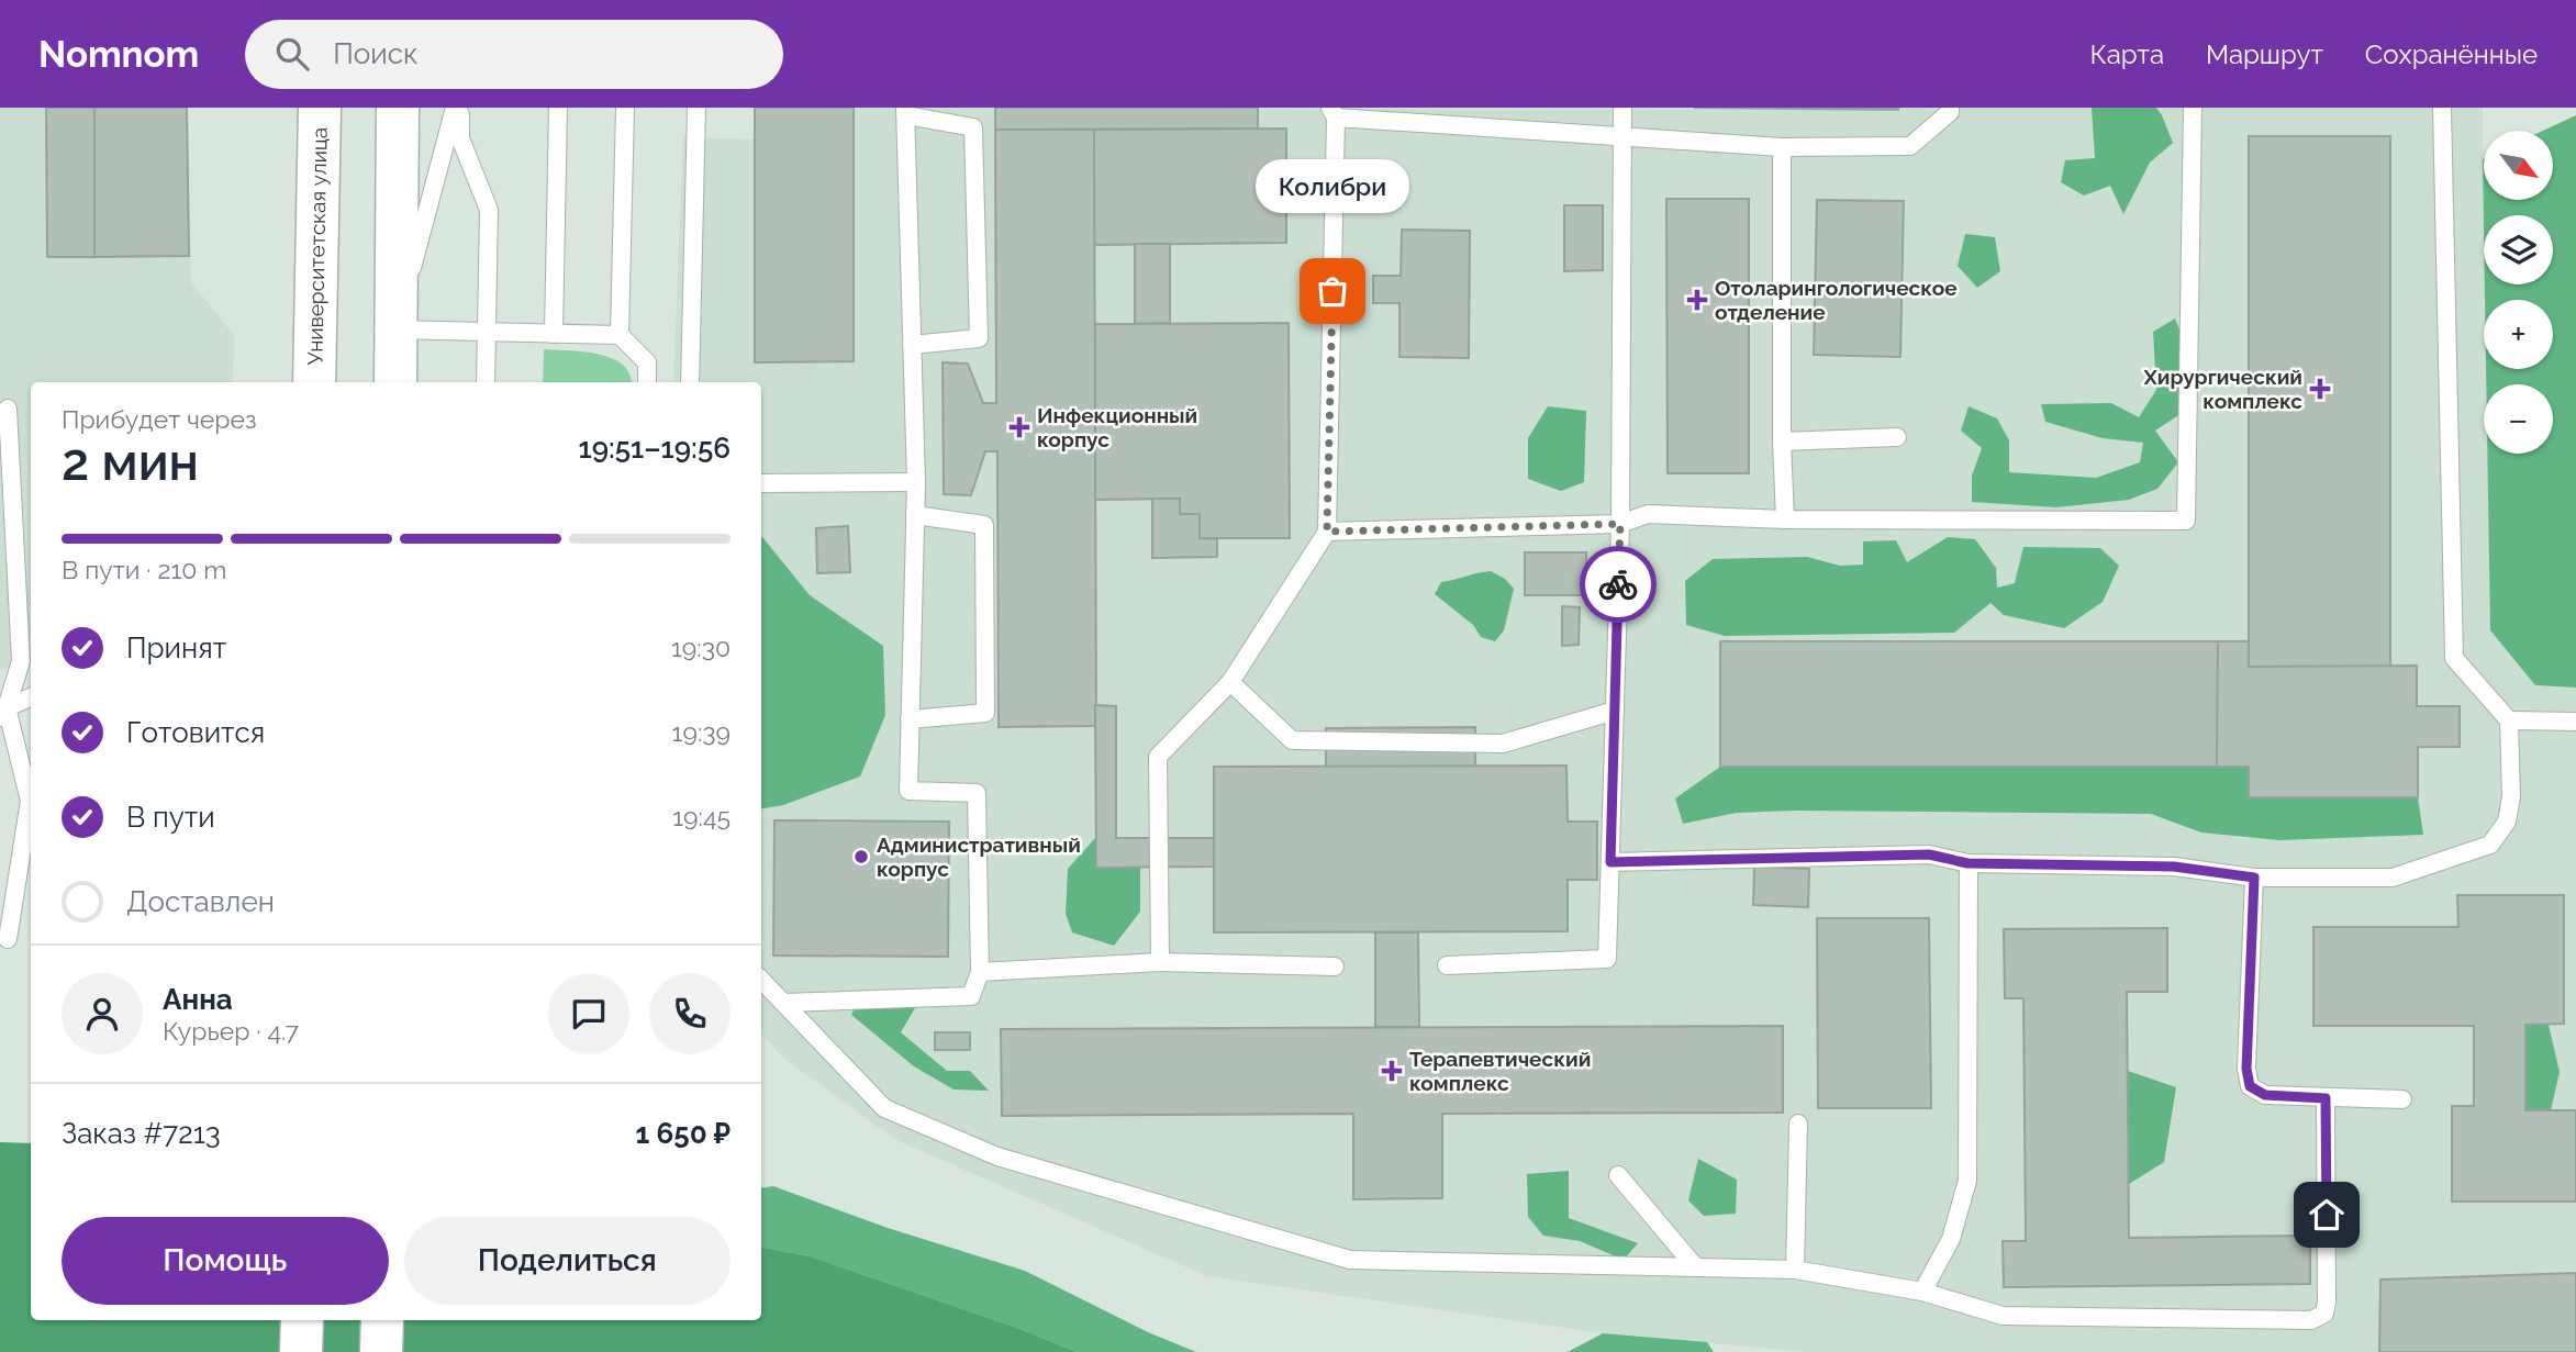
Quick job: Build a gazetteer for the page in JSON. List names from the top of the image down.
{
  "streets": {
    "main road": ["Университетская улица"]
  },
  "places": {
    "other": ["Колибри", "Административный корпус"],
    "health": [
      "Отоларингологическое отделение",
      "Хирургический комплекс",
      "Инфекционный корпус",
      "Терапевтический комплекс"
    ]
  },
  "north": "bottom right",
  "page": {
    "header": "Nomnom",
    "search": "Поиск",
    "nav": ["Карта", "Маршрут", "Сохранённые"],
    "map_buttons": ["+", "−"],
    "bubble": "Колибри",
    "heading": ["2 мин", "Прибудет через", "19:51–19:56"],
    "panel": [
      "Анна",
      "Курьер · 4.7",
      "Заказ #7213",
      "1 650 ₽"
    ],
    "bar": "В пути · 210 m",
    "list": [
      ["Принят", "19:30"],
      ["Готовится", "19:39"],
      ["В пути", "19:45"],
      "Доставлен"
    ],
    "buttons": ["Помощь", "Поделиться"]
  }
}
